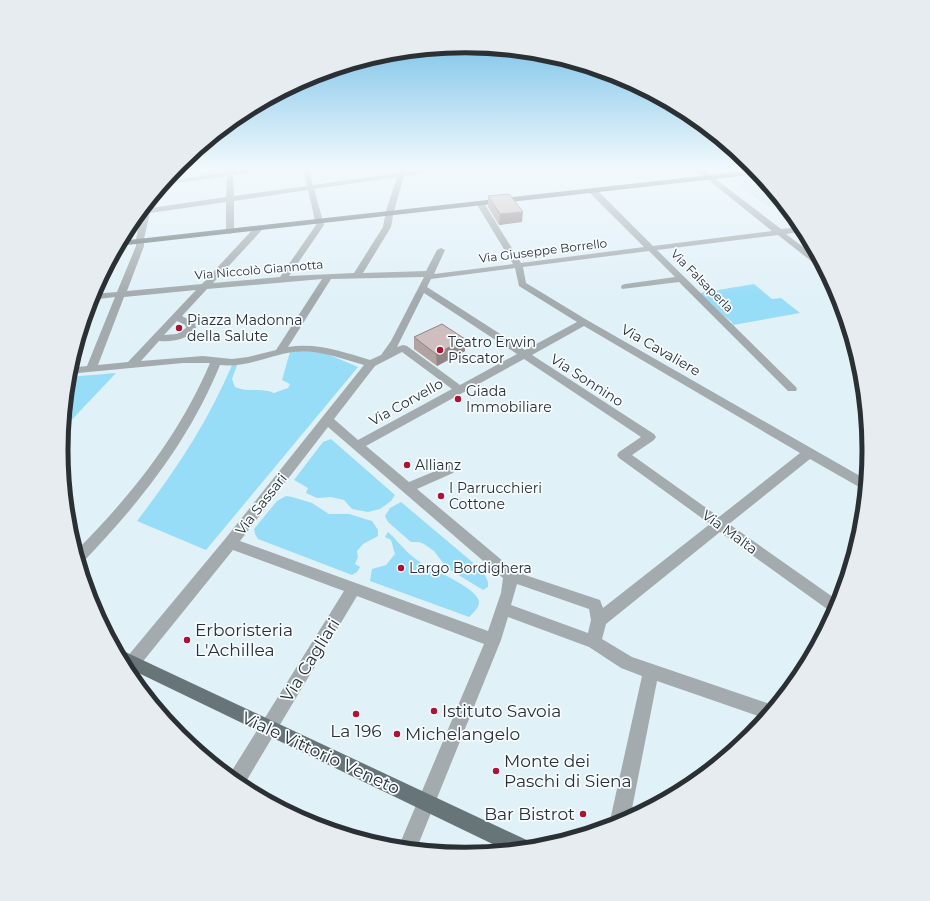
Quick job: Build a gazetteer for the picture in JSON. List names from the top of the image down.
{
  "streets": {
    "main road": ["Viale Vittorio Veneto"],
    "street": [
      "Via Giuseppe Borrello",
      "Via Niccolò Giannotta",
      "Via Falsaperla",
      "Via Cavaliere",
      "Via Sonnino",
      "Via Corvello",
      "Via Sassari",
      "Via Malta",
      "Via Cagliari"
    ]
  },
  "crossings": [
    ["Via Giuseppe Borrello", "Via Niccolò Giannotta"],
    ["Via Giuseppe Borrello", "Via Falsaperla"],
    ["Via Giuseppe Borrello", "Via Cavaliere"],
    ["Via Cavaliere", "Via Corvello"],
    ["Via Sonnino", "Via Corvello"],
    ["Via Sonnino", "Via Malta"],
    ["Via Corvello", "Via Sassari"],
    ["Via Cagliari", "Viale Vittorio Veneto"]
  ],
  "places": [
    "Piazza Madonna della Salute",
    "Teatro Erwin Piscator",
    "Giada Immobiliare",
    "Allianz",
    "I Parrucchieri Cottone",
    "Largo Bordighera",
    "Erboristeria L'Achillea",
    "Istituto Savoia",
    "La 196",
    "Michelangelo",
    "Monte dei Paschi di Siena",
    "Bar Bistrot"
  ]
}
